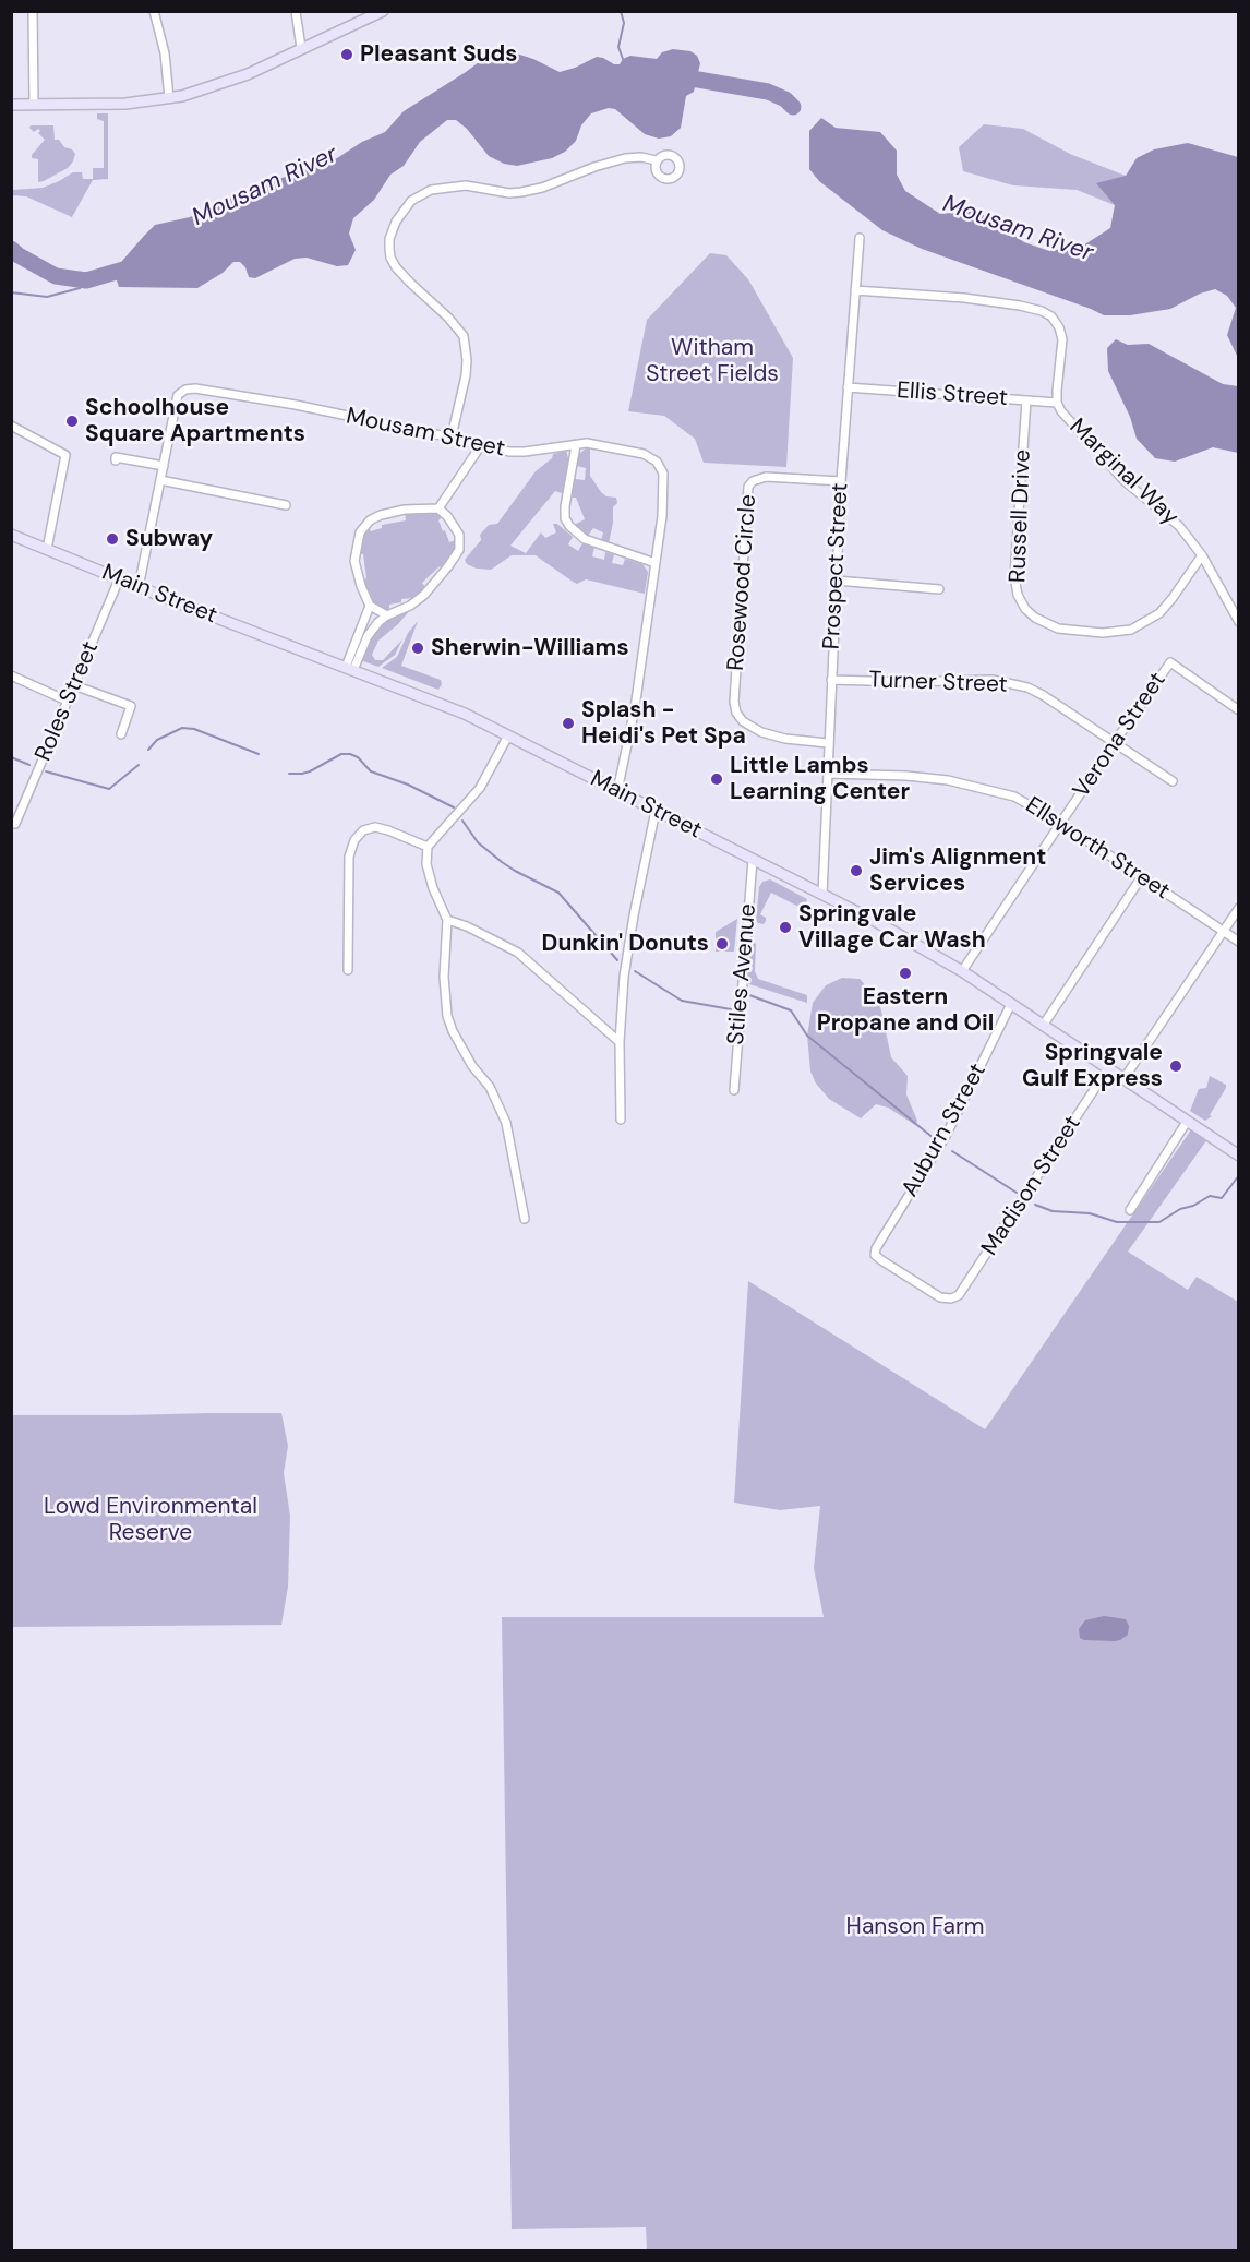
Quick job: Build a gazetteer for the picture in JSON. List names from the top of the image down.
{
  "streets": {
    "main road": ["Main Street"],
    "street": [
      "Ellis Street",
      "Mousam Street",
      "Marginal Way",
      "Russell Drive",
      "Prospect Street",
      "Rosewood Circle",
      "Turner Street",
      "Roles Street",
      "Verona Street",
      "Ellsworth Street",
      "Stiles Avenue",
      "Auburn Street",
      "Madison Street"
    ]
  },
  "crossings": [
    ["Ellis Street", "Marginal Way"],
    ["Ellis Street", "Russell Drive"],
    ["Ellis Street", "Prospect Street"],
    ["Marginal Way", "Russell Drive"],
    ["Marginal Way", "Prospect Street"],
    ["Prospect Street", "Rosewood Circle"],
    ["Prospect Street", "Main Street"],
    ["Prospect Street", "Turner Street"],
    ["Prospect Street", "Ellsworth Street"],
    ["Main Street", "Roles Street"],
    ["Main Street", "Verona Street"],
    ["Main Street", "Stiles Avenue"],
    ["Main Street", "Auburn Street"],
    ["Main Street", "Madison Street"],
    ["Turner Street", "Verona Street"],
    ["Verona Street", "Ellsworth Street"],
    ["Auburn Street", "Madison Street"]
  ],
  "water": ["Mousam River"],
  "parks": ["Witham Street Fields", "Lowd Environmental Reserve", "Hanson Farm"],
  "places": [
    "Pleasant Suds",
    "Schoolhouse Square Apartments",
    "Subway",
    "Sherwin-Williams",
    "Splash - Heidi's Pet Spa",
    "Little Lambs Learning Center",
    "Jim's Alignment Services",
    "Springvale Village Car Wash",
    "Dunkin' Donuts",
    "Eastern Propane and Oil",
    "Springvale Gulf Express"
  ]
}
